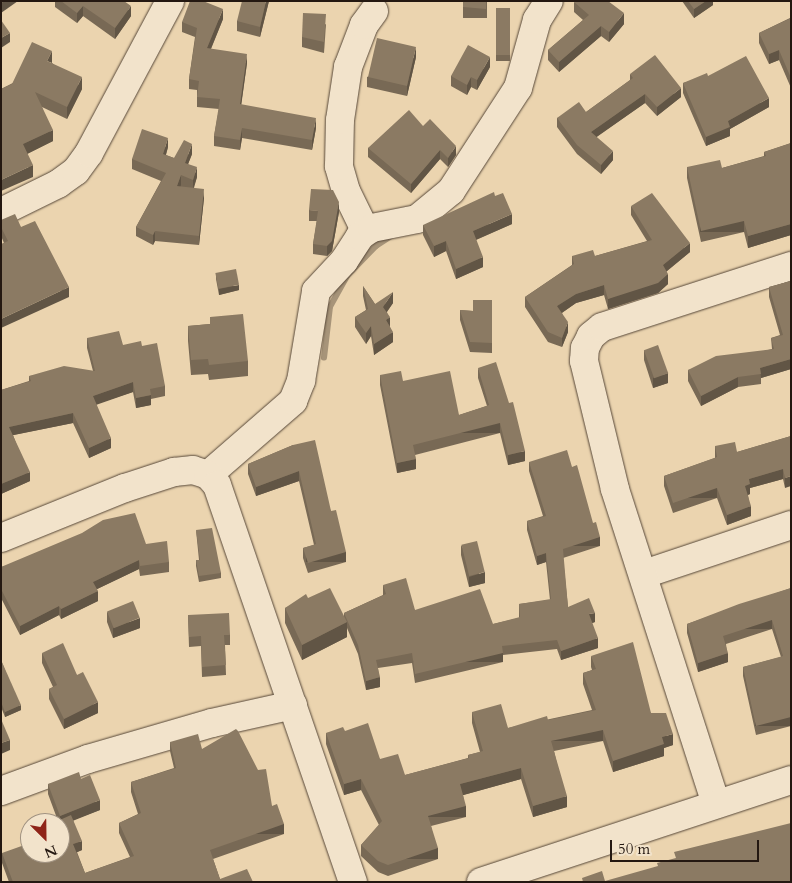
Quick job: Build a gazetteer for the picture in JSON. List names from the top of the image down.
{
  "scale_bar": "50 m",
  "north": "bottom right"
}
